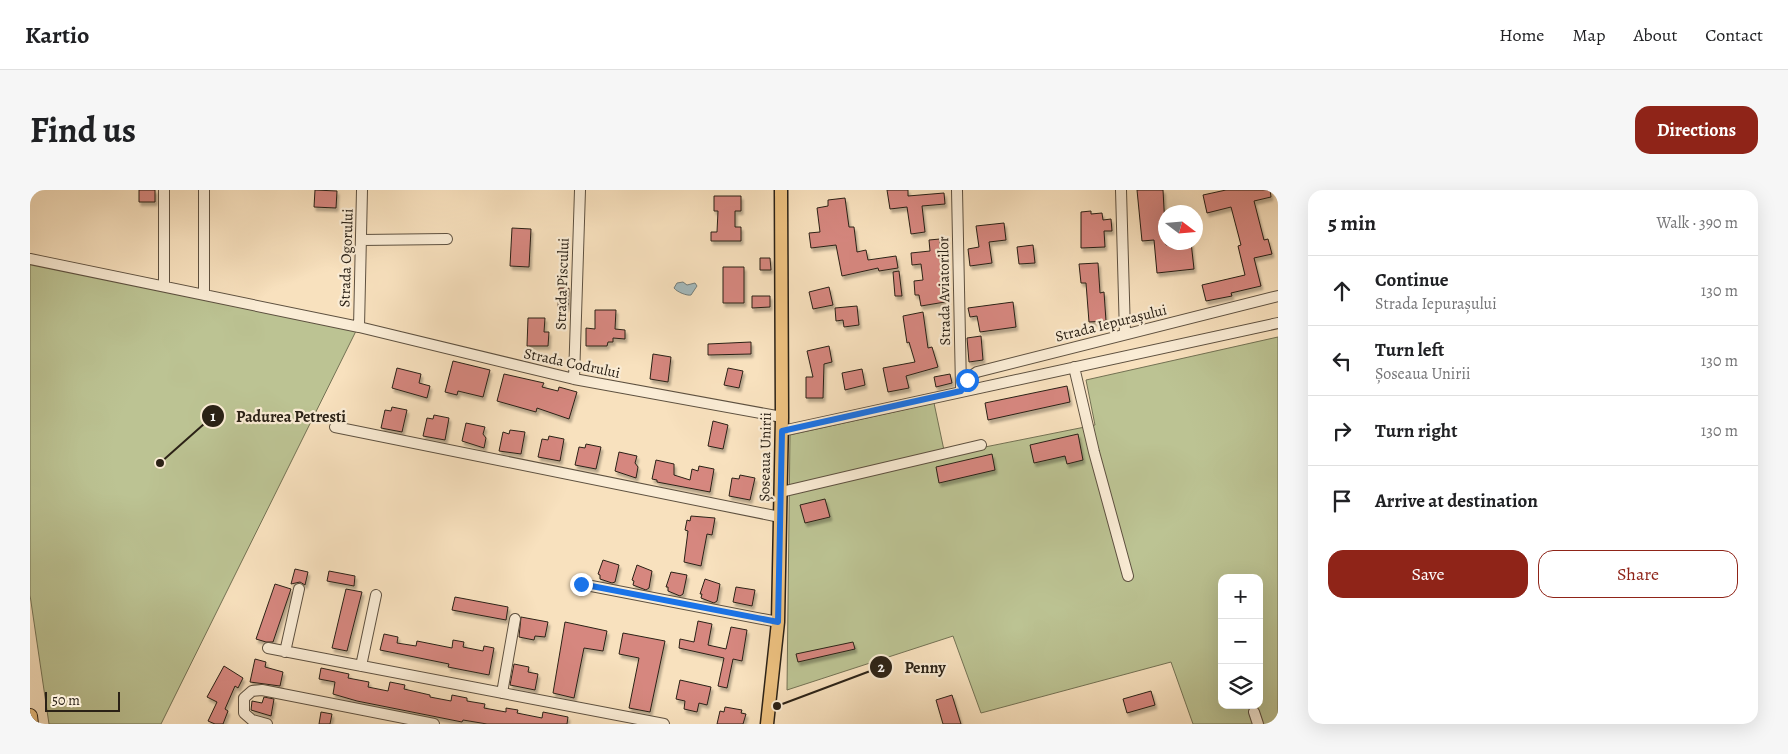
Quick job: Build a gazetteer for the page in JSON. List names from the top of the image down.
{
  "streets": {
    "main road": ["Șoseaua Unirii"],
    "street": [
      "Strada Ogorului",
      "Strada Piscului",
      "Strada Aviatorilor",
      "Strada Iepurașului",
      "Strada Codrului"
    ]
  },
  "crossings": [
    ["Strada Ogorului", "Strada Codrului"],
    ["Strada Piscului", "Strada Codrului"],
    ["Strada Aviatorilor", "Strada Iepurașului"],
    ["Strada Codrului", "Șoseaua Unirii"]
  ],
  "places": ["Padurea Petresti", "Penny"],
  "scale_bar": "50 m",
  "north": "right",
  "page": {
    "header": "Kartio",
    "nav": [
      "Home",
      "Map",
      "About",
      "Contact"
    ],
    "title": "Find us",
    "buttons": [
      "Directions",
      ["Save", "Share"]
    ],
    "heading": ["5 min", "Walk · 390 m"],
    "list": [
      ["Continue", "Strada Iepurașului", "130 m"],
      ["Turn left", "Șoseaua Unirii", "130 m"],
      ["Turn right", "130 m"],
      "Arrive at destination"
    ],
    "map_buttons": ["+", "−"],
    "scale": "50 m"
  }
}
